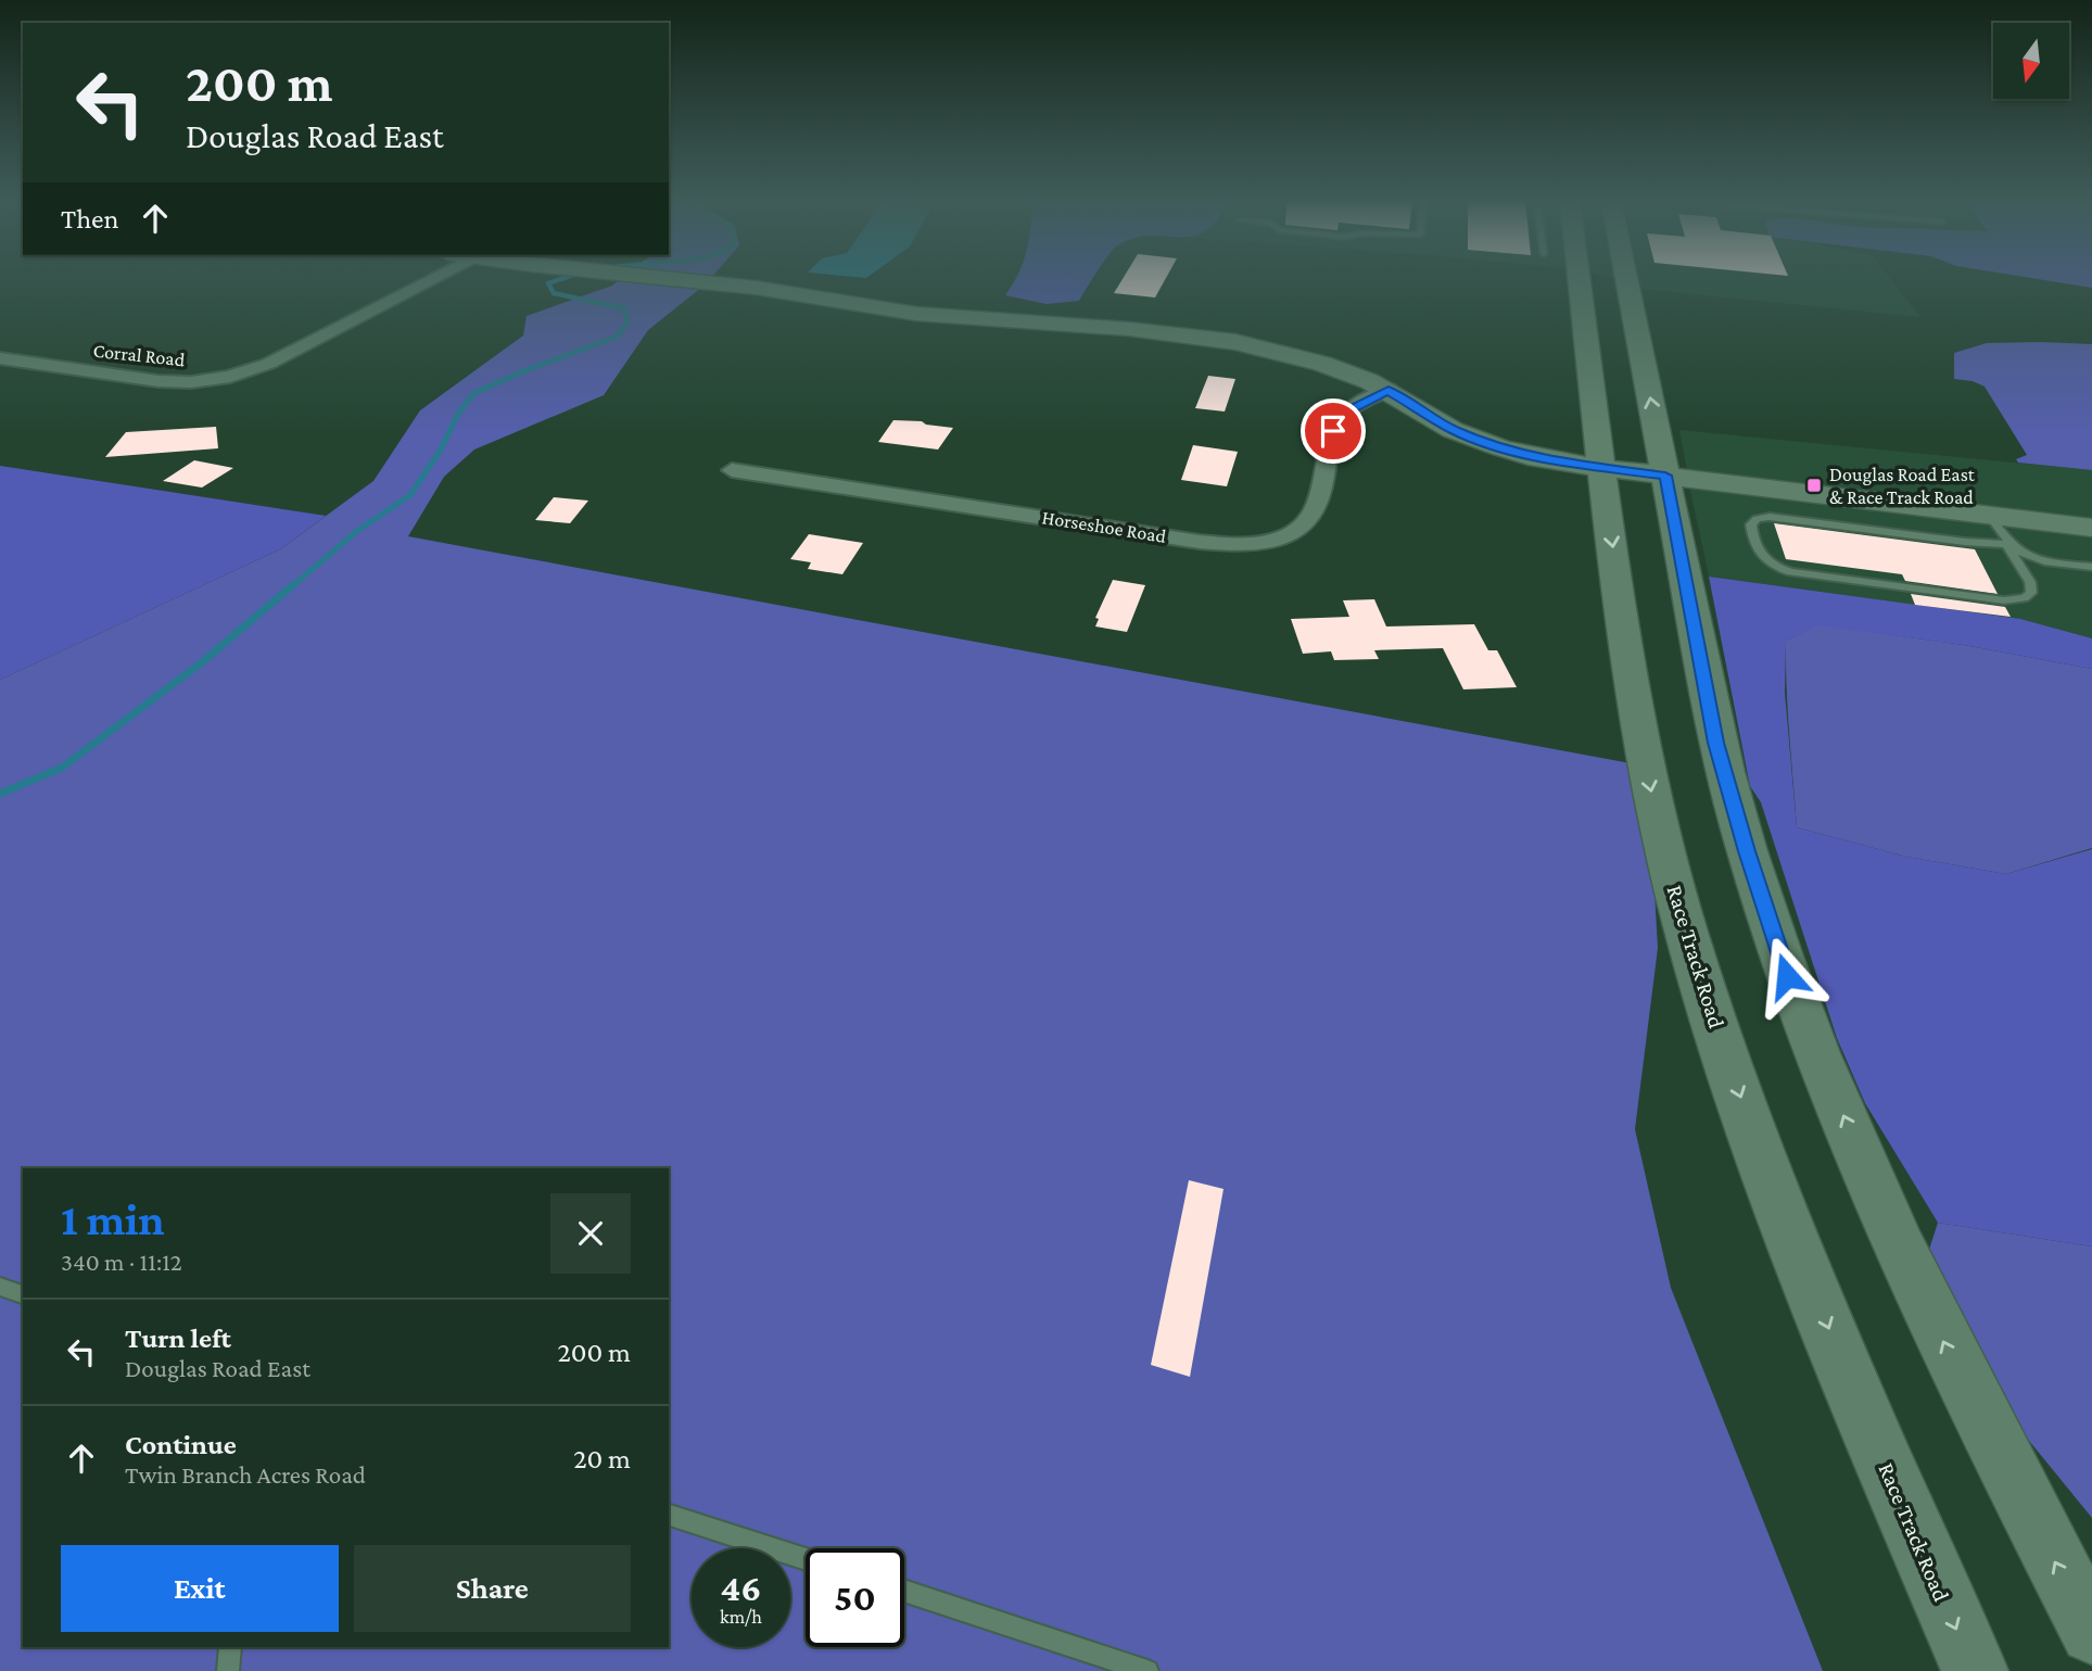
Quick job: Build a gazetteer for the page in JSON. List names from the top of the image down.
{
  "streets": {
    "main road": ["Race Track Road"],
    "street": ["Corral Road", "Horseshoe Road"]
  },
  "places": {
    "transit": ["Douglas Road East & Race Track Road"]
  },
  "north": "bottom",
  "page": {
    "turn": ["200 m", "Douglas Road East"],
    "then": "Then",
    "heading": ["1 min", "340 m · 11:12"],
    "list": [
      {
        "name": "Turn left",
        "note": "Douglas Road East",
        "value": "200 m"
      },
      {
        "name": "Continue",
        "note": "Twin Branch Acres Road",
        "value": "20 m"
      }
    ],
    "buttons": ["Exit", "Share"],
    "speed": "46 km/h",
    "limit": "50"
  }
}
